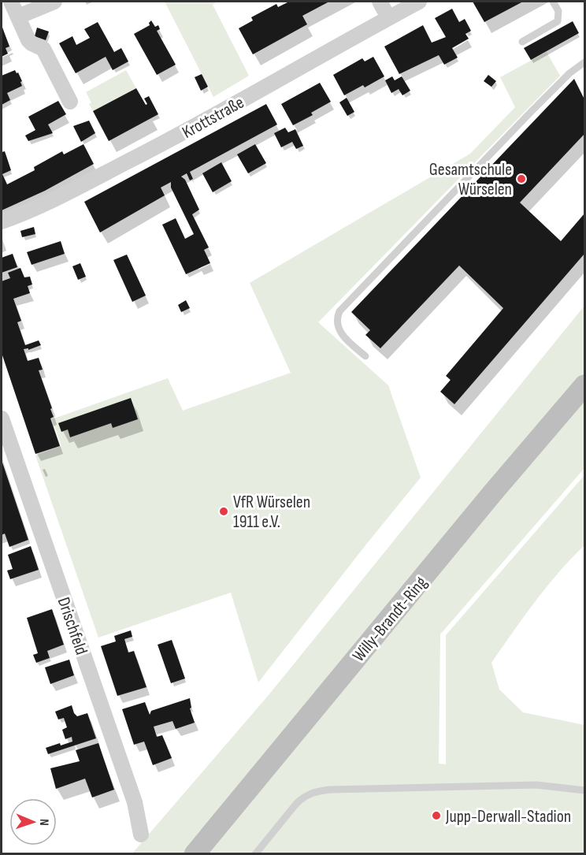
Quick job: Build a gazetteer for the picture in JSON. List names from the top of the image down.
{
  "streets": {
    "main road": ["Willy-Brandt-Ring"],
    "street": ["Krottstraße", "Drischfeld"]
  },
  "places": ["Gesamtschule Würselen", "VfR Würselen 1911 e.V.", "Jupp-Derwall-Stadion"],
  "north": "right"
}
